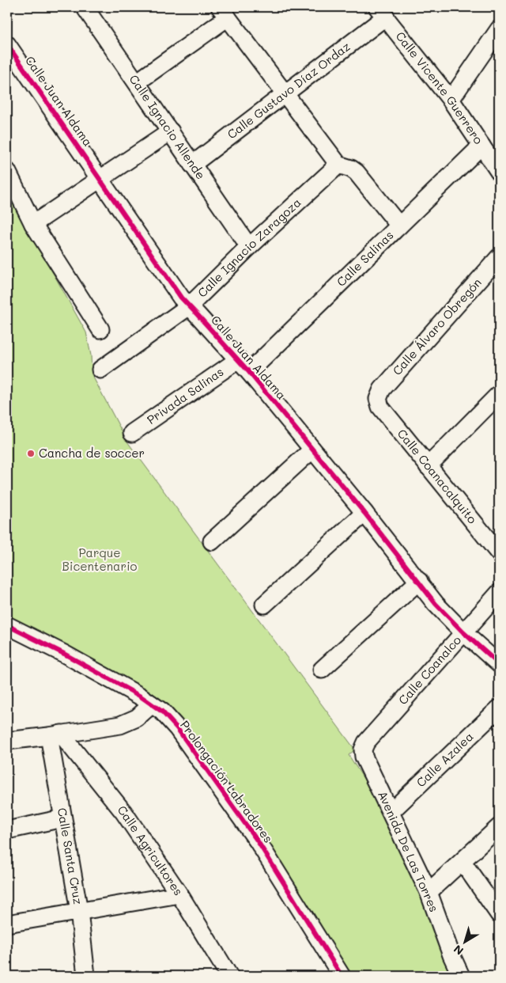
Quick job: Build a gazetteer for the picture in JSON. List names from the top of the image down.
{
  "streets": {
    "street": [
      "Calle Vicente Guerrero",
      "Calle Gustavo Díaz Ordaz",
      "Calle Juan Aldama",
      "Calle Ignacio Allende",
      "Calle Ignacio Zaragoza",
      "Calle Salinas",
      "Calle Álvaro Obregón",
      "Privada Salinas",
      "Calle Coanacalquito",
      "Calle Coanalco",
      "Calle Azalea",
      "Prolongación Labradores",
      "Calle Agricultores",
      "Avenida De Las Torres",
      "Calle Santa Cruz"
    ]
  },
  "crossings": [
    ["Calle Vicente Guerrero", "Calle Gustavo Díaz Ordaz"],
    ["Calle Vicente Guerrero", "Calle Salinas"],
    ["Calle Gustavo Díaz Ordaz", "Calle Ignacio Allende"],
    ["Calle Juan Aldama", "Calle Ignacio Zaragoza"],
    ["Calle Juan Aldama", "Calle Salinas"],
    ["Calle Juan Aldama", "Privada Salinas"],
    ["Calle Juan Aldama", "Calle Coanalco"],
    ["Calle Ignacio Allende", "Calle Ignacio Zaragoza"],
    ["Calle Álvaro Obregón", "Calle Coanacalquito"],
    ["Calle Coanalco", "Avenida De Las Torres"],
    ["Calle Azalea", "Avenida De Las Torres"],
    ["Calle Agricultores", "Calle Santa Cruz"]
  ],
  "parks": ["Parque Bicentenario"],
  "places": ["Cancha de soccer"],
  "north": "bottom left"
}
